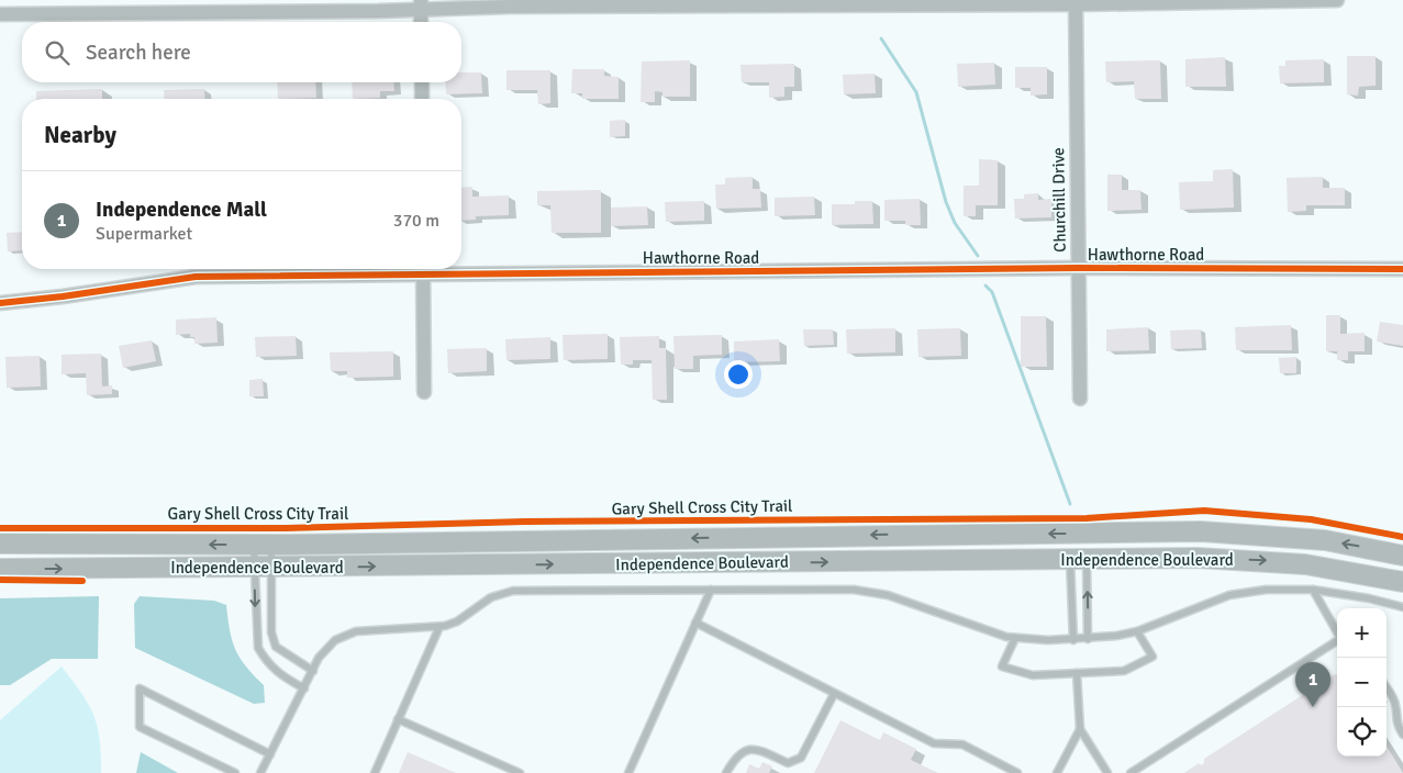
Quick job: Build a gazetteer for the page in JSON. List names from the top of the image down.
{
  "streets": {
    "main road": ["Independence Boulevard"],
    "street": ["Churchill Drive", "Hawthorne Road"],
    "cycle path": ["Gary Shell Cross City Trail"]
  },
  "crossings": [
    ["Churchill Drive", "Hawthorne Road"]
  ],
  "page": {
    "search": "Search here",
    "heading": "Nearby",
    "list": [
      {
        "mark": "1",
        "name": "Independence Mall",
        "note": "Supermarket",
        "value": "370 m"
      }
    ],
    "map_buttons": ["+", "−"],
    "pins": "1"
  }
}
